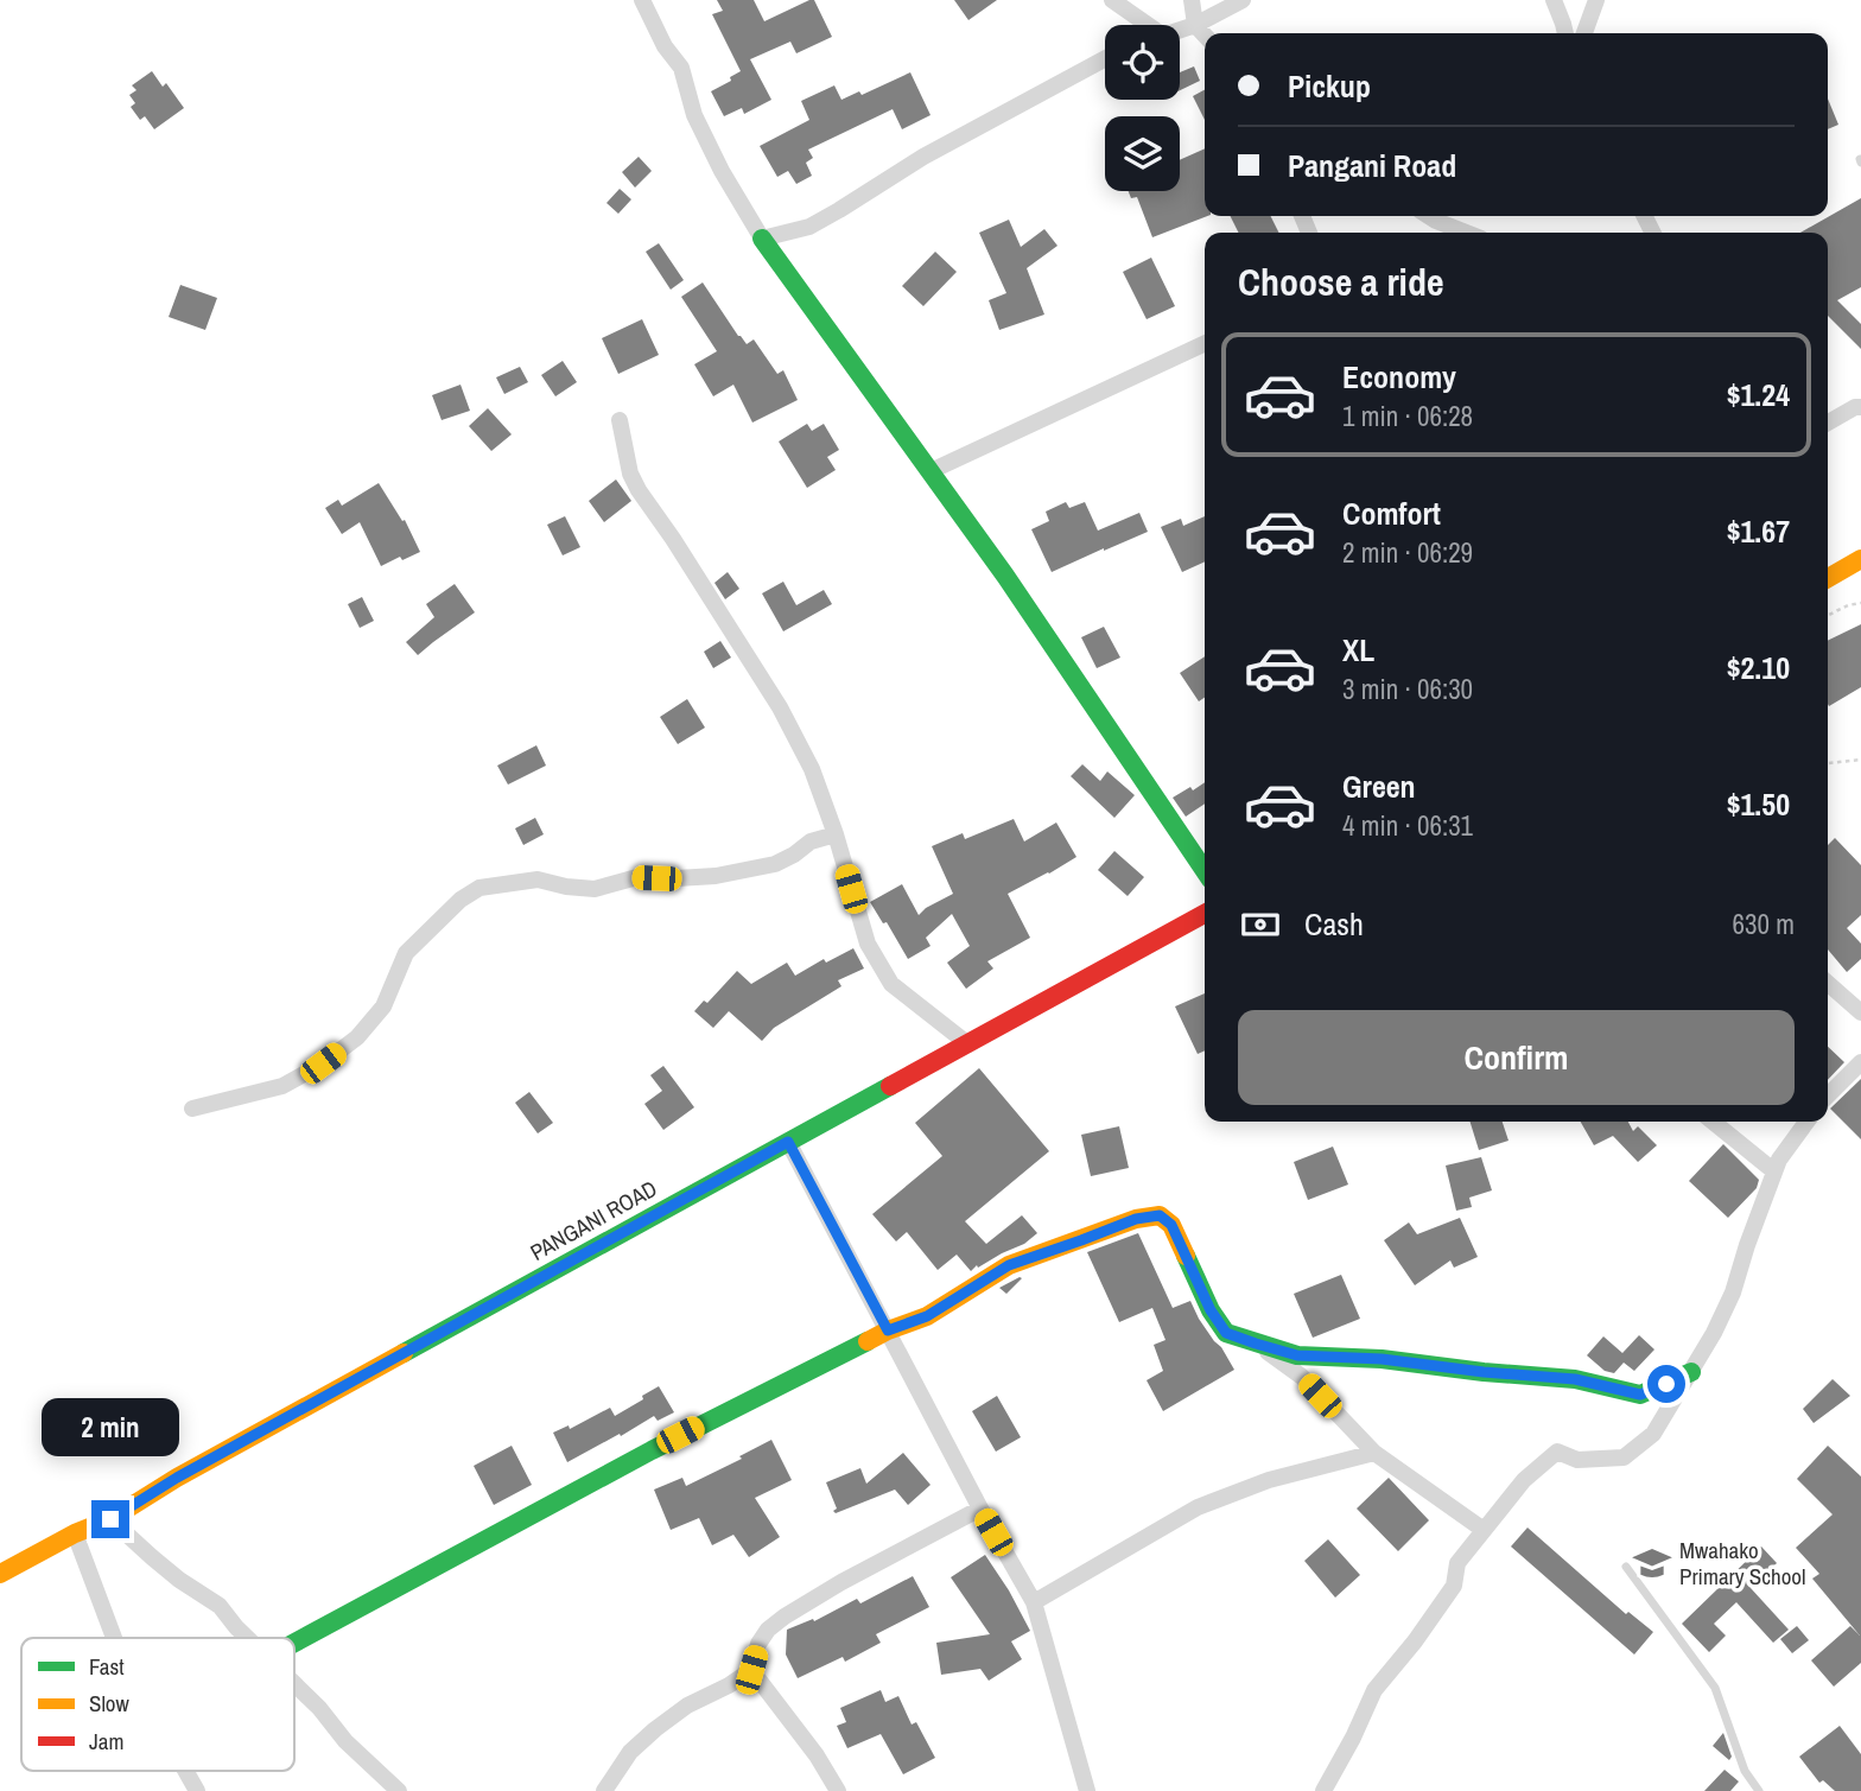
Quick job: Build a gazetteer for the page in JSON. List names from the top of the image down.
{
  "streets": {
    "street": ["PANGANI ROAD"]
  },
  "places": {
    "school or university": ["Mwahako Primary School"]
  },
  "legend": ["Fast", "Slow", "Jam"],
  "page": {
    "banner": ["Pickup", "Pangani Road"],
    "heading": "Choose a ride",
    "list": [
      {
        "name": "Economy",
        "note": "1 min · 06:28",
        "value": "$1.24"
      },
      {
        "name": "Comfort",
        "note": "2 min · 06:29",
        "value": "$1.67"
      },
      {
        "name": "XL",
        "note": "3 min · 06:30",
        "value": "$2.10"
      },
      {
        "name": "Green",
        "note": "4 min · 06:31",
        "value": "$1.50"
      }
    ],
    "pay": ["Cash", "630 m"],
    "buttons": "Confirm",
    "bubble": "2 min"
  }
}
